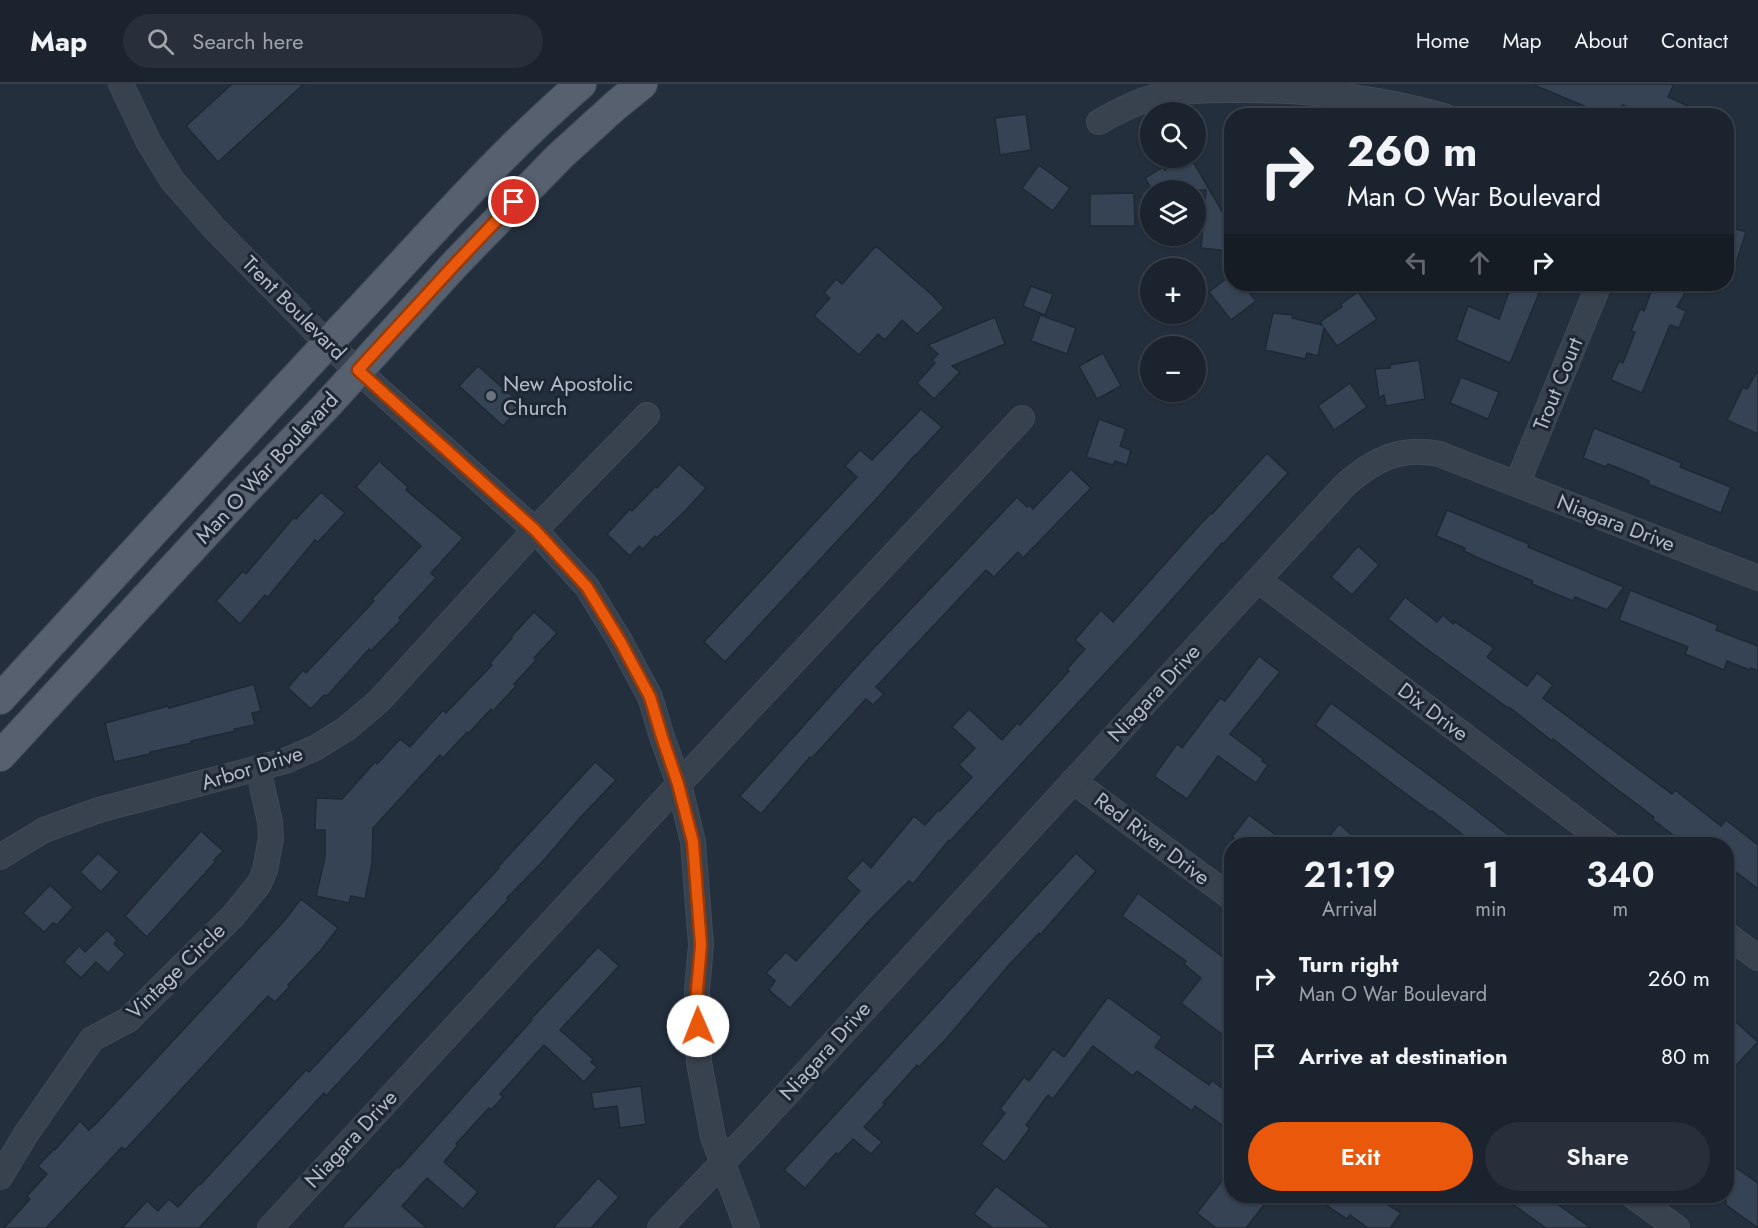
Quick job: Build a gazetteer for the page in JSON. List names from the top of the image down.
{
  "streets": {
    "main road": ["Man O War Boulevard"],
    "street": [
      "Trent Boulevard",
      "Trout Court",
      "Niagara Drive",
      "Dix Drive",
      "Arbor Drive",
      "Red River Drive",
      "Vintage Circle"
    ]
  },
  "crossings": [
    ["Trent Boulevard", "Man O War Boulevard"],
    ["Trent Boulevard", "Niagara Drive"],
    ["Trent Boulevard", "Arbor Drive"],
    ["Trout Court", "Niagara Drive"],
    ["Niagara Drive", "Dix Drive"],
    ["Niagara Drive", "Red River Drive"],
    ["Arbor Drive", "Vintage Circle"]
  ],
  "places": ["New Apostolic Church"],
  "page": {
    "header": "Map",
    "search": "Search here",
    "nav": [
      "Home",
      "Map",
      "About",
      "Contact"
    ],
    "map_buttons": ["+", "−"],
    "turn": ["260 m", "Man O War Boulevard"],
    "eta": [
      "21:19",
      "Arrival",
      "1",
      "min",
      "340",
      "m"
    ],
    "list": [
      {
        "name": "Turn right",
        "note": "Man O War Boulevard",
        "value": "260 m"
      },
      {
        "name": "Arrive at destination",
        "value": "80 m"
      }
    ],
    "buttons": ["Exit", "Share"]
  }
}
